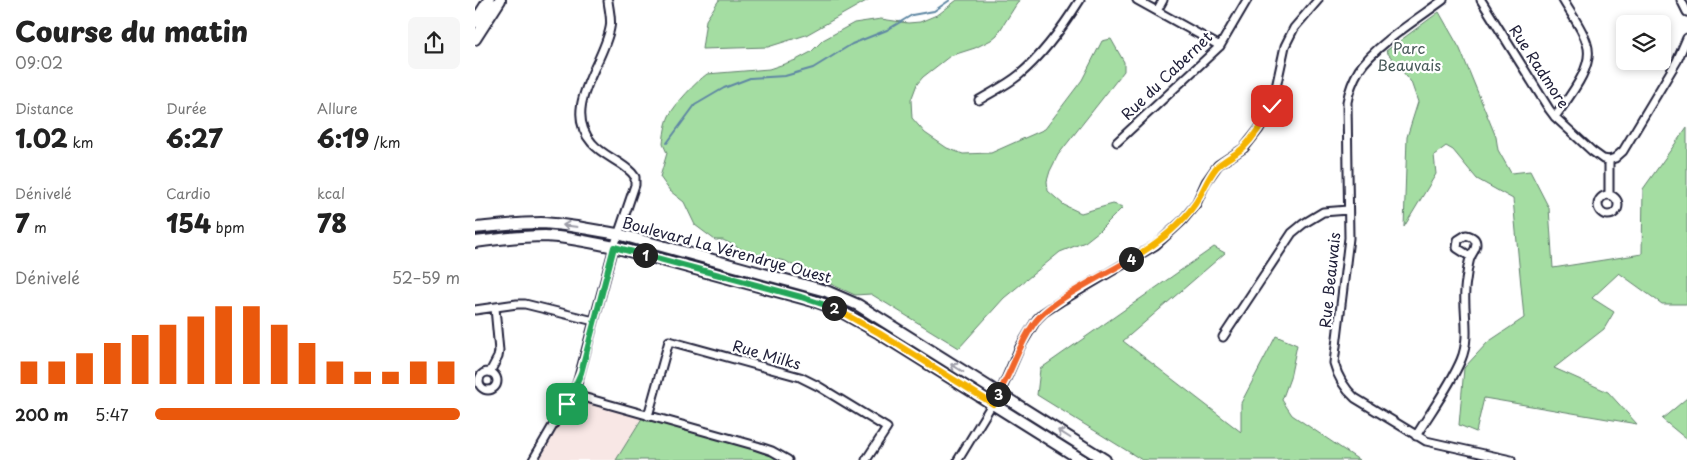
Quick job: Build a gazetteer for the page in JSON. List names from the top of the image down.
{
  "streets": {
    "main road": ["Boulevard La Vérendrye Ouest"],
    "street": [
      "Rue Radmore",
      "Rue du Cabernet",
      "Rue Beauvais",
      "Rue Milks"
    ]
  },
  "parks": ["Parc Beauvais"],
  "page": {
    "heading": ["Course du matin", "09:02"],
    "stats": [
      ["Distance", "1.02 km"],
      ["Durée", "6:27"],
      ["Allure", "6:19 /km"],
      ["Dénivelé", "7 m"],
      ["Cardio", "154 bpm"],
      ["kcal", "78"]
    ],
    "pins": [
      "1",
      "4",
      "2",
      "3"
    ],
    "chart": ["Dénivelé", "52–59 m"],
    "list": [
      {
        "name": "200 m",
        "note": "5:47"
      }
    ]
  }
}
